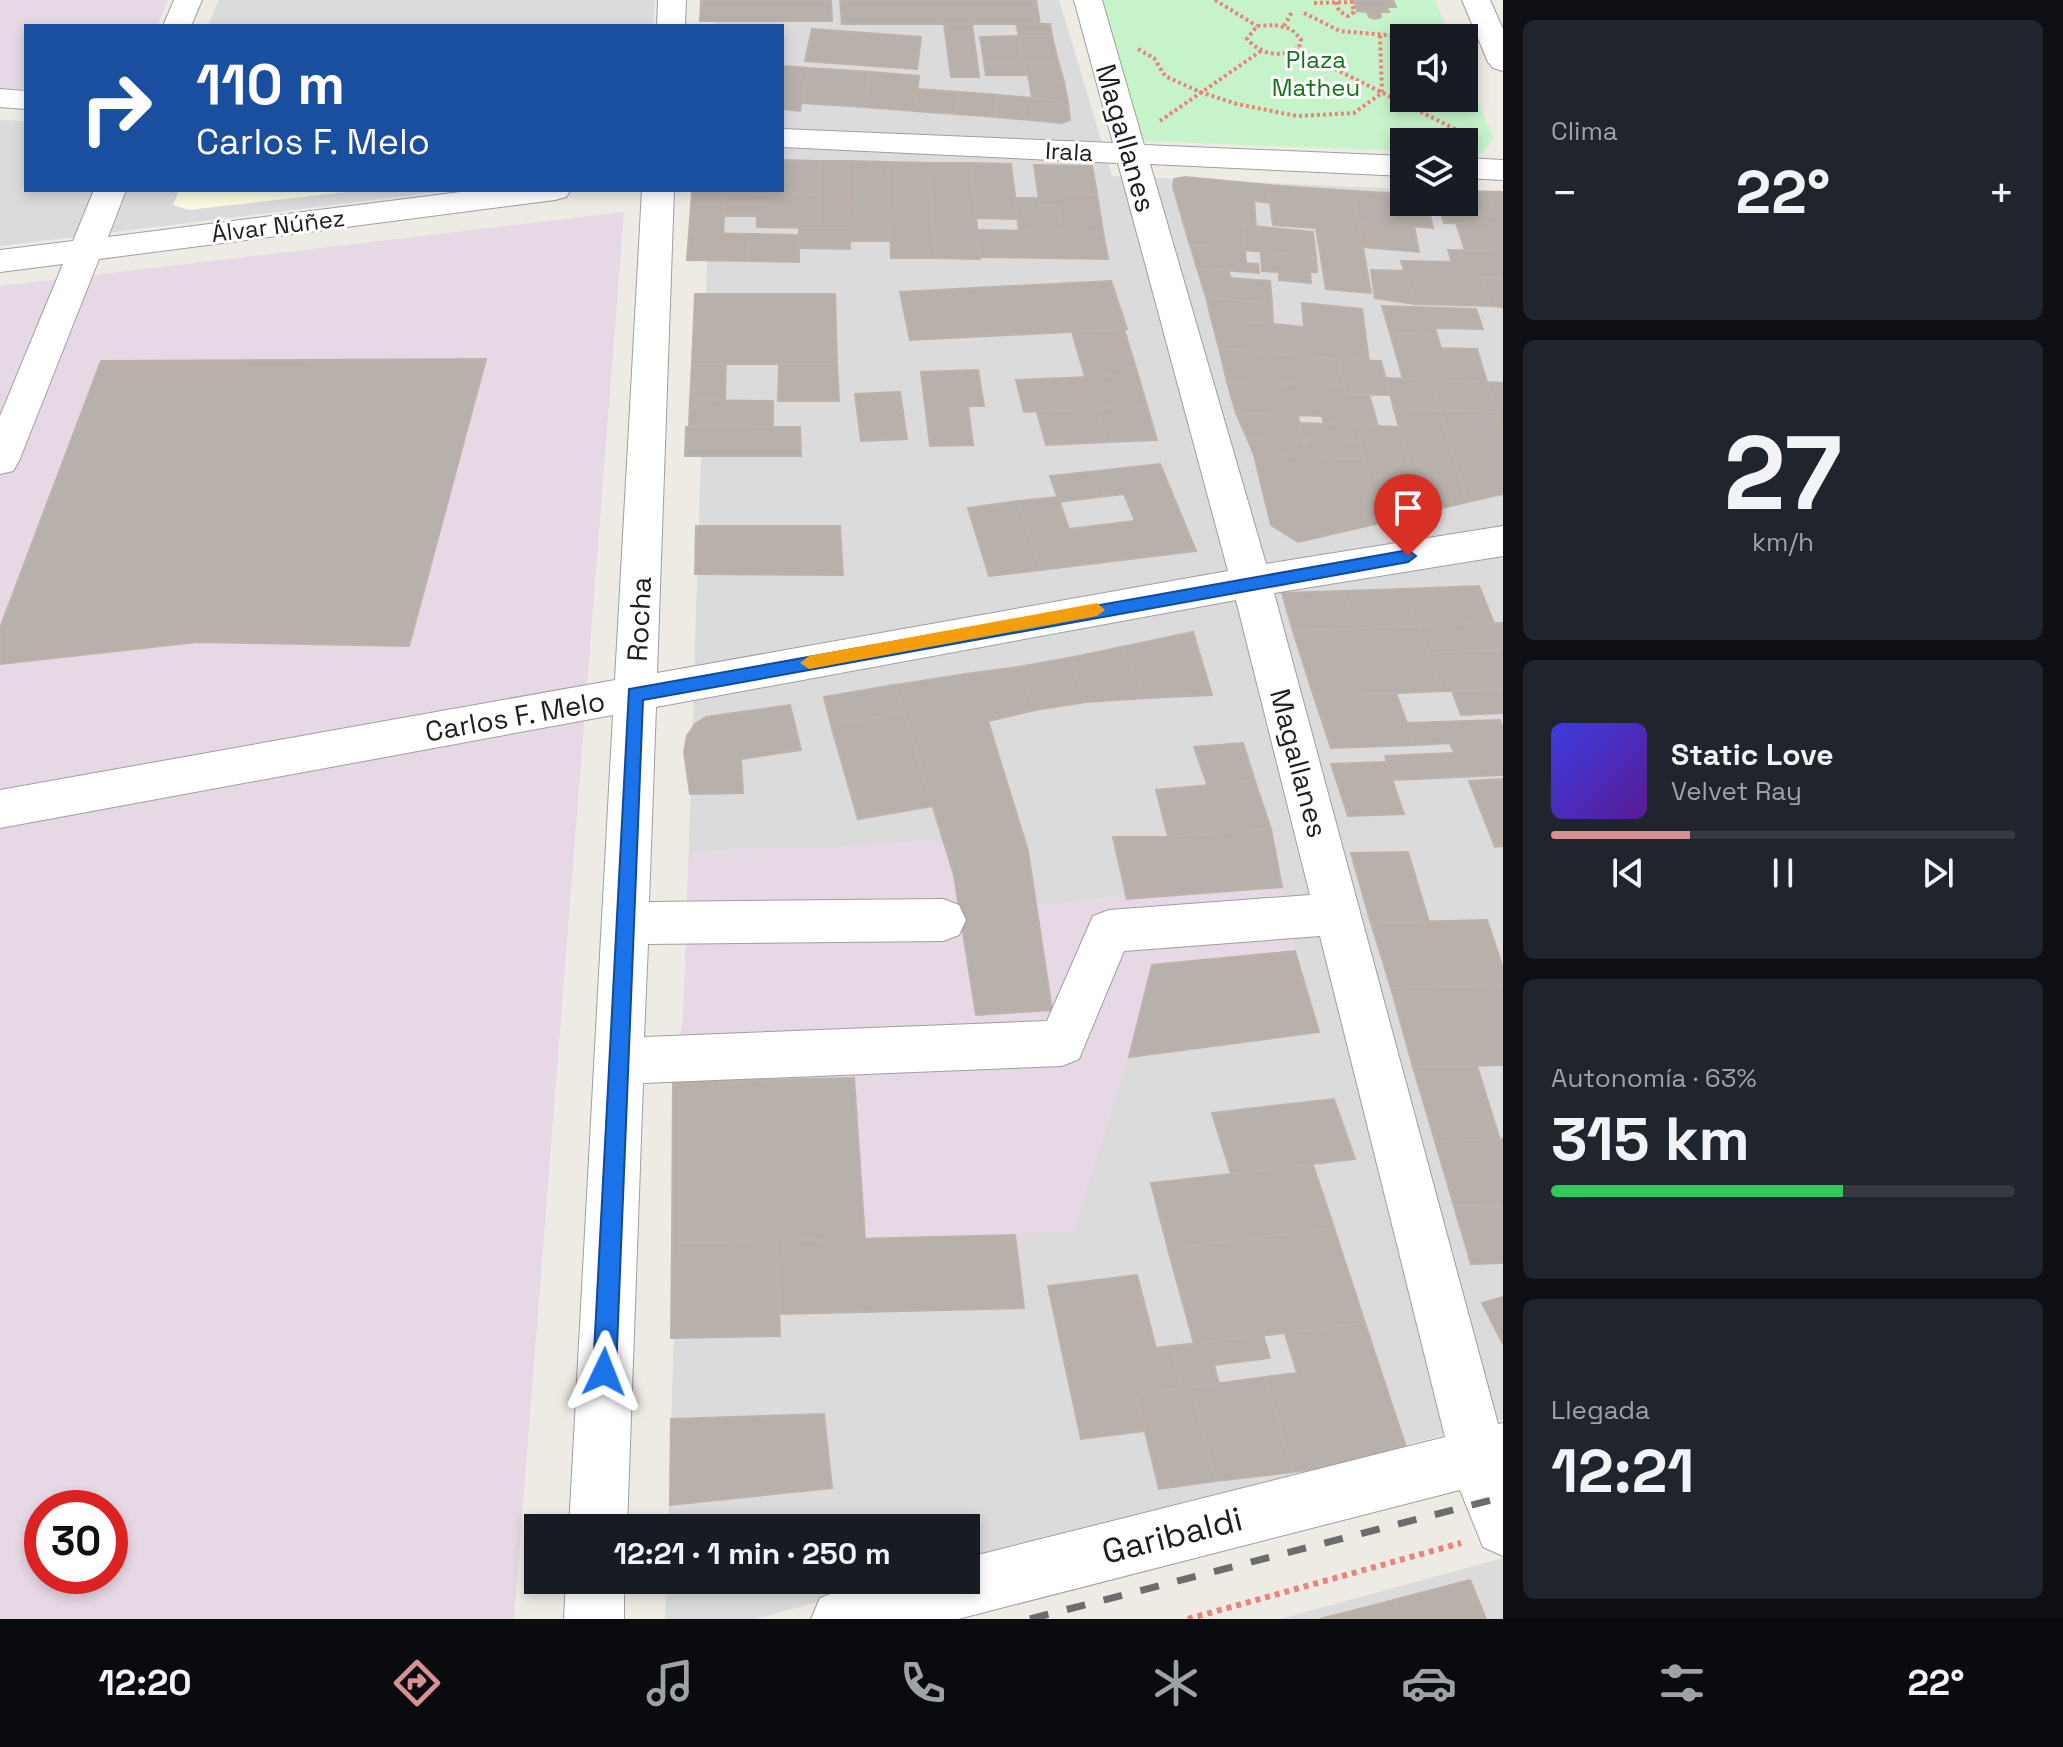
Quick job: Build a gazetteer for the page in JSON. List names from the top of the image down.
{
  "streets": {
    "street": [
      "Magallanes",
      "Irala",
      "Álvar Núñez",
      "Rocha",
      "Carlos F. Melo",
      "Garibaldi"
    ]
  },
  "crossings": [
    ["Magallanes", "Irala"],
    ["Magallanes", "Carlos F. Melo"],
    ["Magallanes", "Garibaldi"],
    ["Rocha", "Carlos F. Melo"]
  ],
  "parks": ["Plaza Matheu"],
  "page": {
    "tile": [
      "Clima",
      ["27", "km/h"],
      ["Autonomía · 63%", "315 km"],
      ["Llegada", "12:21"]
    ],
    "turn": ["110 m", "Carlos F. Melo"],
    "heat": ["−", "22°", "+"],
    "song": ["Static Love", "Velvet Ray"],
    "limit": "30",
    "trip": "12:21 · 1 min · 250 m",
    "tabs": ["12:20", "22°"]
  }
}
